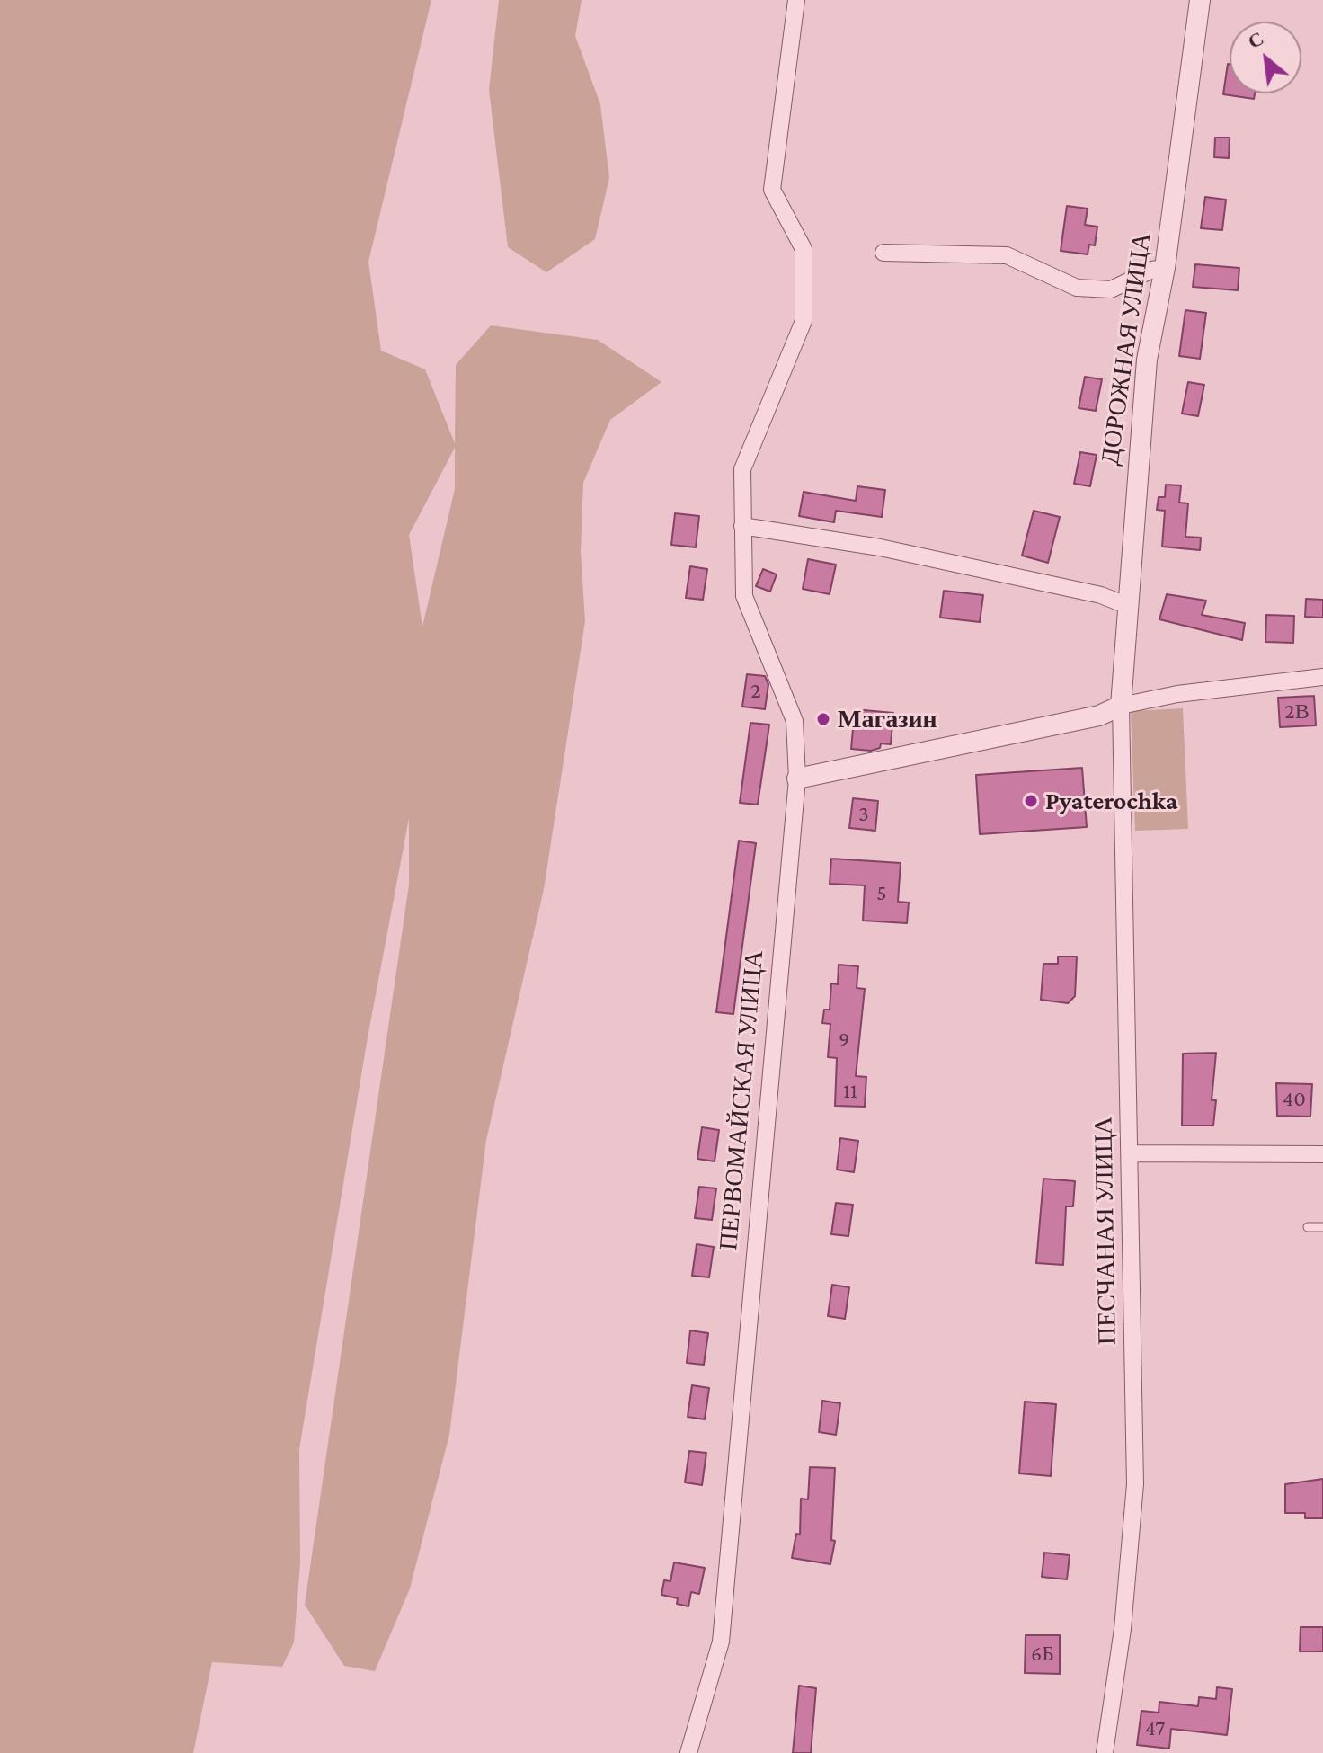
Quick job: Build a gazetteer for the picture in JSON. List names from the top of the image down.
{
  "streets": {
    "street": ["ДОРОЖНАЯ УЛИЦА", "ПЕРВОМАЙСКАЯ УЛИЦА", "ПЕСЧАНАЯ УЛИЦА"]
  },
  "crossings": [
    ["ДОРОЖНАЯ УЛИЦА", "ПЕСЧАНАЯ УЛИЦА"]
  ],
  "places": ["Магазин", "Pyaterochka"],
  "house_numbers": [
    "2",
    "2В",
    "3",
    "5",
    "9",
    "11",
    "40",
    "6Б",
    "47"
  ],
  "north": "top left"
}
